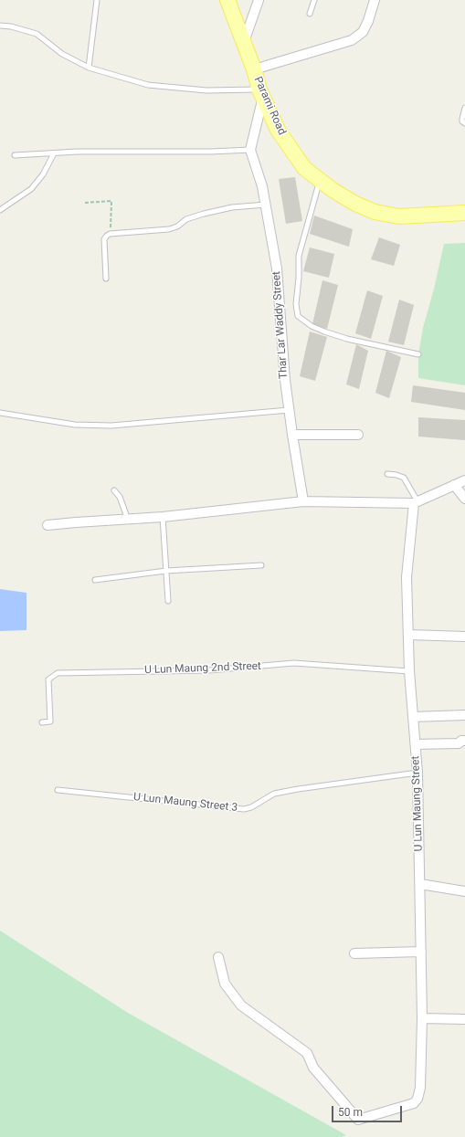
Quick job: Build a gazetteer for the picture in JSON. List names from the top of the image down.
{
  "streets": {
    "main road": ["Parami Road"],
    "street": ["Thar Lar Waddy Street", "U Lun Maung Street"],
    "lane": ["U Lun Maung 2nd Street", "U Lun Maung Street 3"]
  },
  "crossings": [
    ["U Lun Maung 2nd Street", "U Lun Maung Street"],
    ["U Lun Maung Street 3", "U Lun Maung Street"]
  ],
  "scale_bar": "50 m"
}
